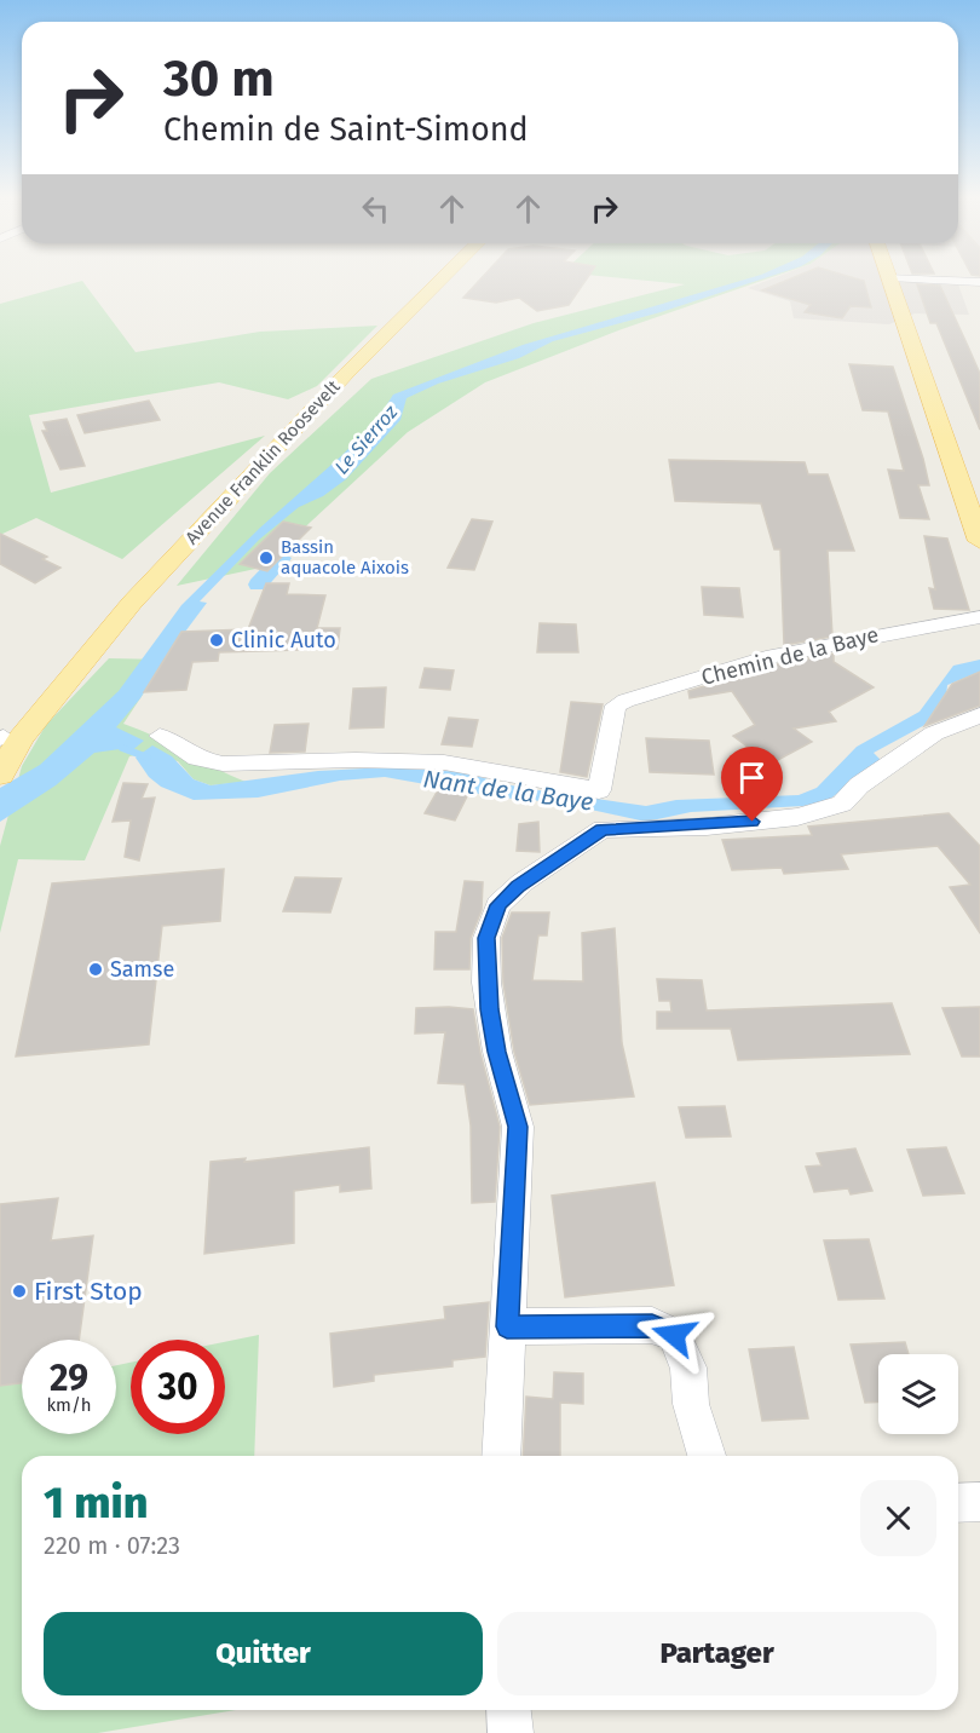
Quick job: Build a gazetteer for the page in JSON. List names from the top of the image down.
{
  "streets": {
    "main road": ["Avenue Franklin Roosevelt"],
    "street": ["Chemin de la Baye"]
  },
  "water": ["Le Sierroz", "Nant de la Baye"],
  "places": [
    "Bassin aquacole Aixois",
    "Clinic Auto",
    "Samse",
    "First Stop"
  ],
  "page": {
    "turn": ["30 m", "Chemin de Saint-Simond"],
    "speed": "29 km/h",
    "limit": "30",
    "heading": ["1 min", "220 m · 07:23"],
    "buttons": ["Quitter", "Partager"]
  }
}
